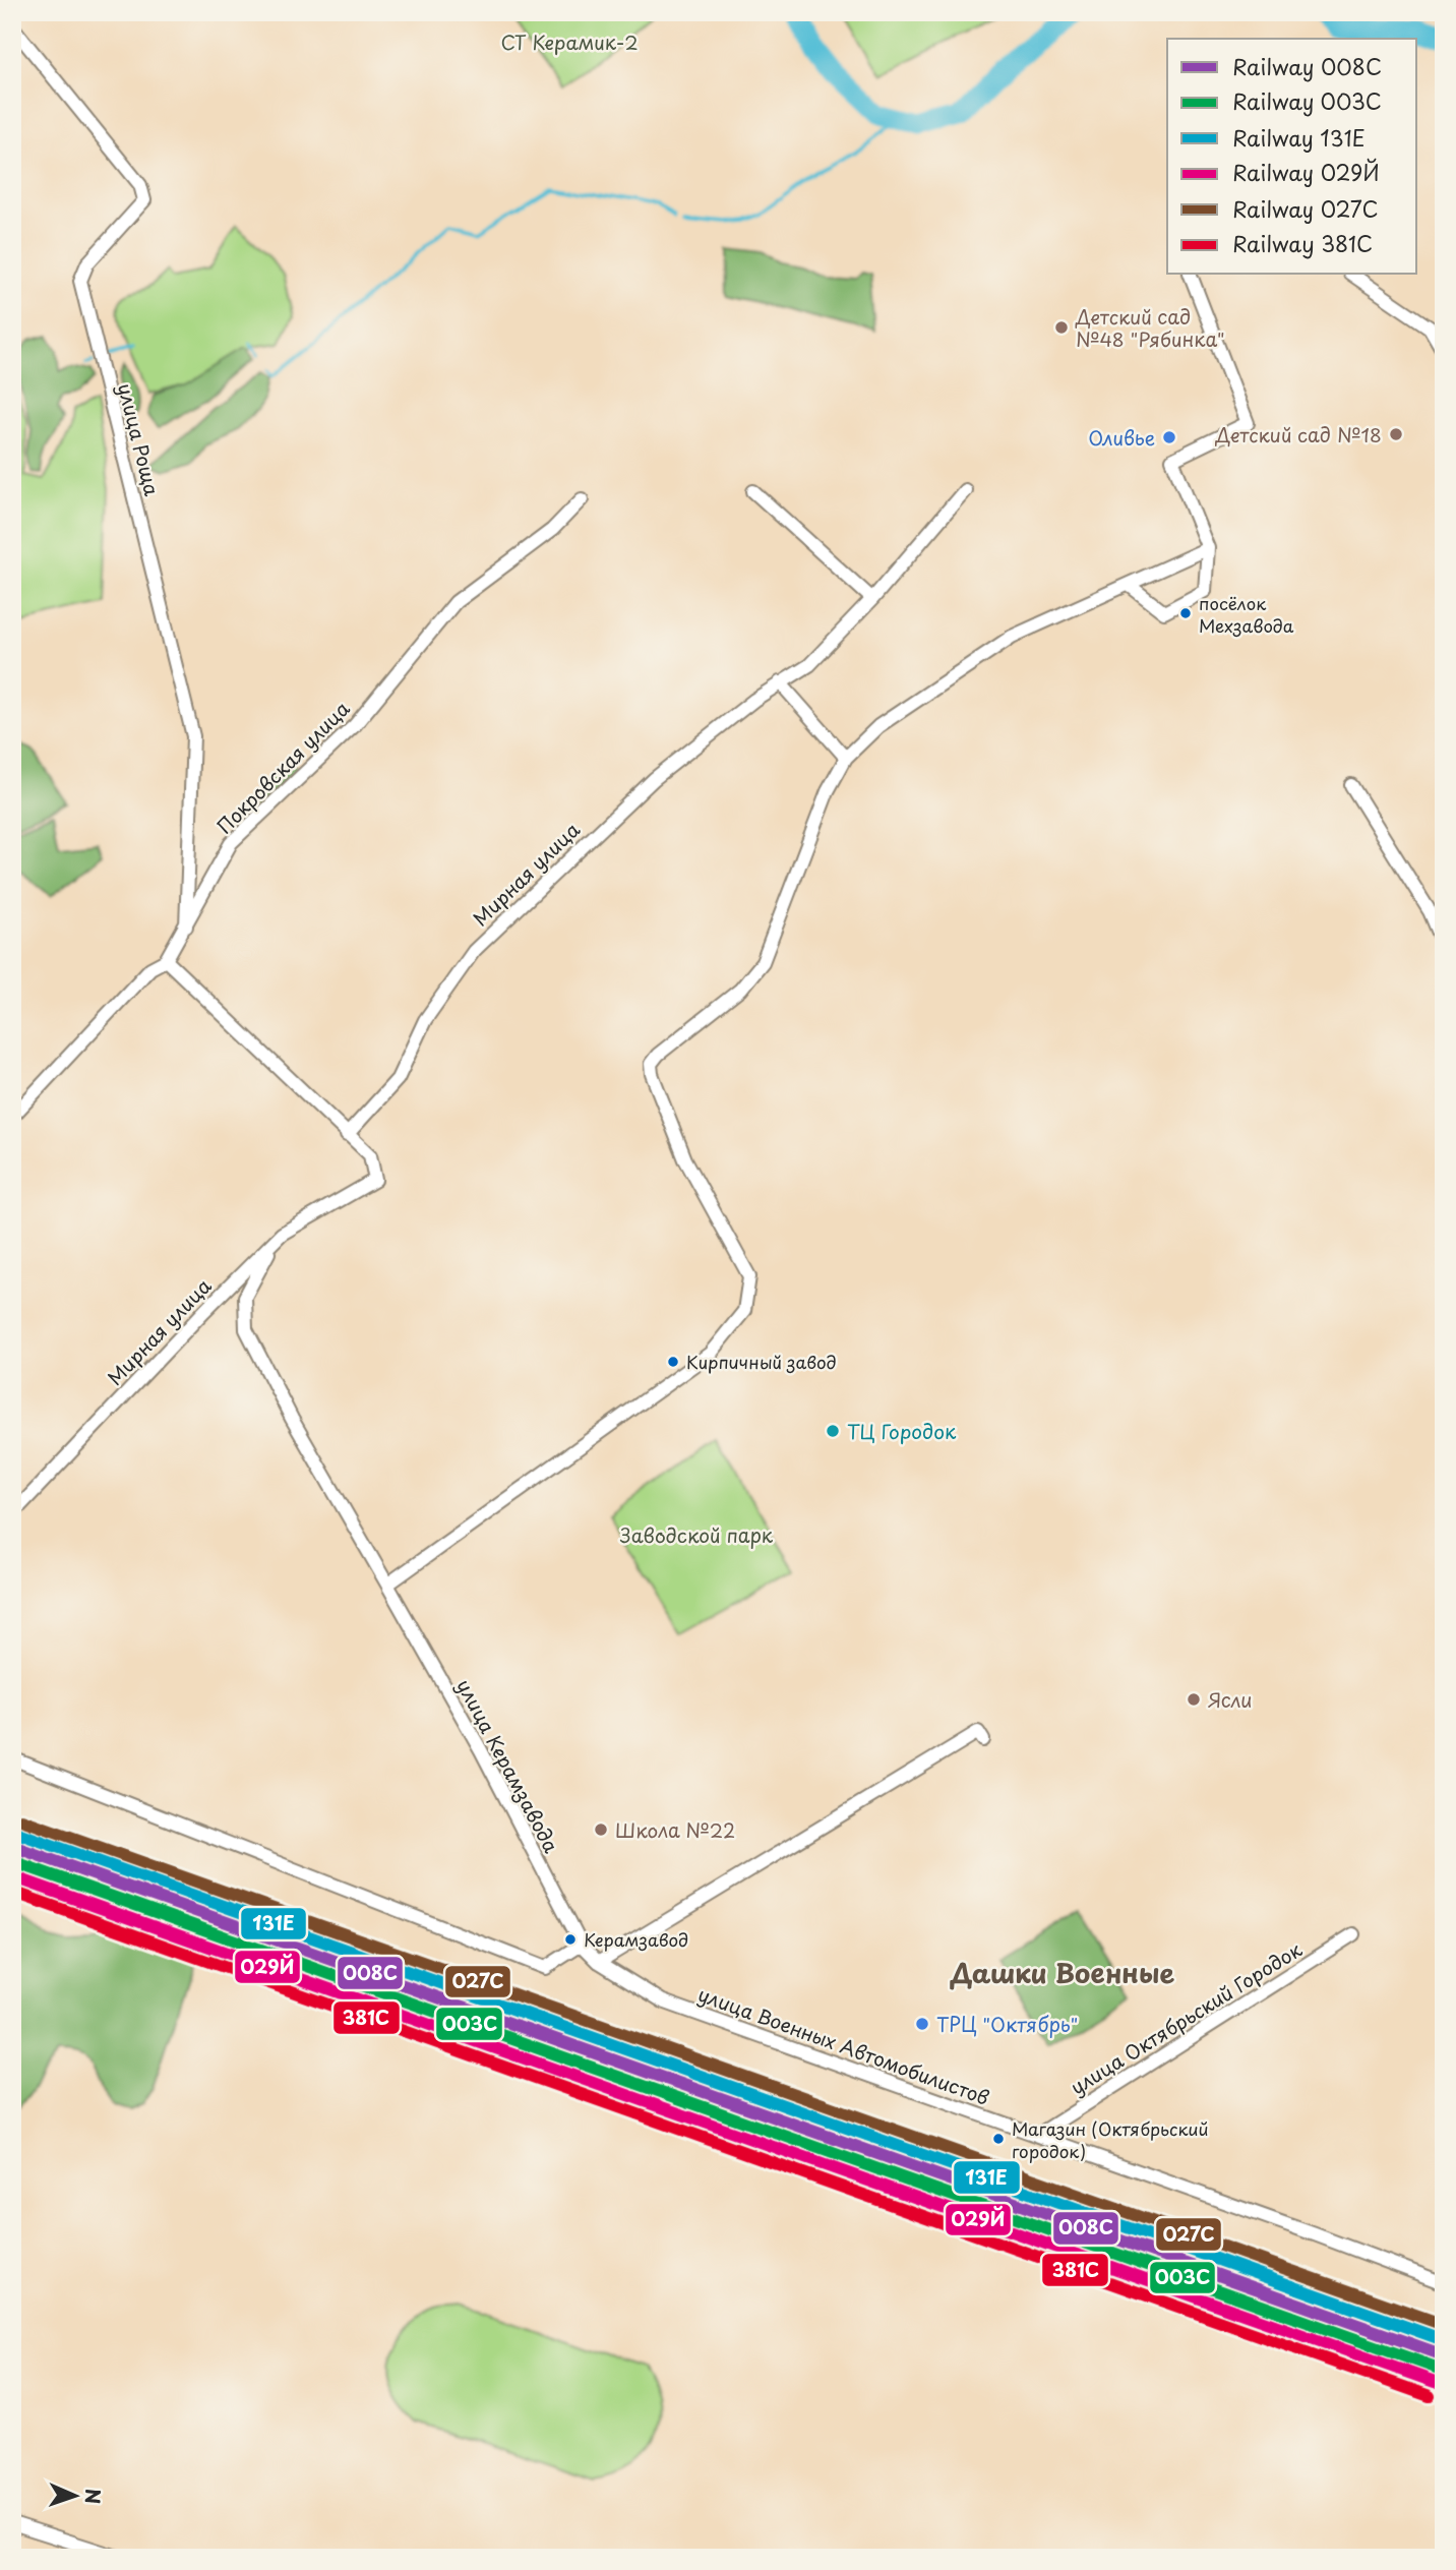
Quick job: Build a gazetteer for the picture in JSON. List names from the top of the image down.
{
  "streets": {
    "street": [
      "улица Роща",
      "Покровская улица",
      "Мирная улица",
      "улица Керамзавода",
      "улица Октябрьский Городок",
      "улица Военных Автомобилистов"
    ]
  },
  "crossings": [
    ["улица Роща", "Покровская улица"],
    ["Покровская улица", "Мирная улица"],
    ["Мирная улица", "улица Керамзавода"],
    ["улица Керамзавода", "улица Военных Автомобилистов"],
    ["улица Октябрьский Городок", "улица Военных Автомобилистов"]
  ],
  "districts": ["Дашки Военные"],
  "parks": ["СТ Керамик-2", "Заводской парк"],
  "places": [
    "Детский сад №48 \"Рябинка\"",
    "Детский сад №18",
    "Оливье",
    "посёлок Мехзавода",
    "Кирпичный завод",
    "ТЦ Городок",
    "Ясли",
    "Школа №22",
    "Керамзавод",
    "ТРЦ \"Октябрь\"",
    "Магазин (Октябрьский городок)"
  ],
  "lines": [
    "rail line 027С",
    "rail line 131Е",
    "rail line 008С",
    "rail line 003С",
    "rail line 029Й",
    "rail line 381С"
  ],
  "legend": [
    "Railway 008С",
    "Railway 003С",
    "Railway 131Е",
    "Railway 029Й",
    "Railway 027С",
    "Railway 381С"
  ],
  "north": "right"
}
